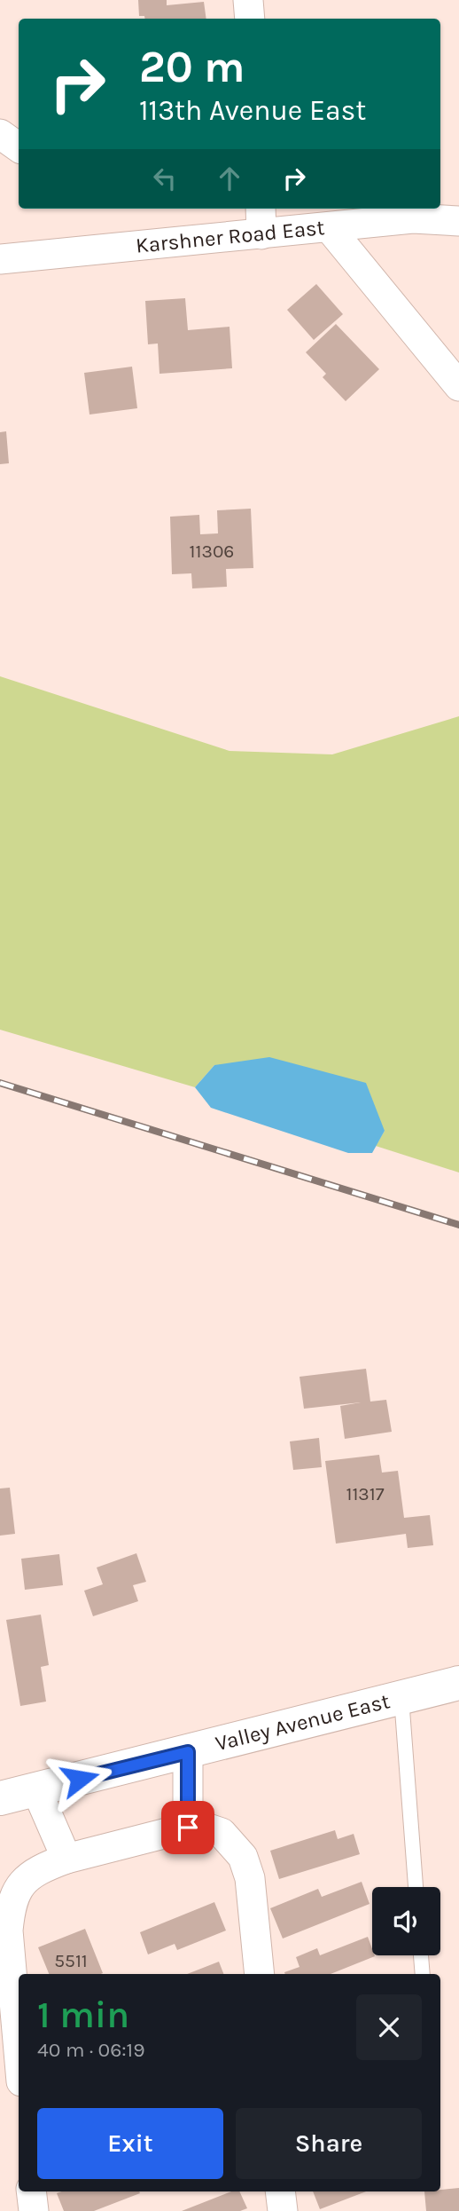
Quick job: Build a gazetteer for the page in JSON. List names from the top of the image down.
{
  "streets": {
    "main road": ["Valley Avenue East"],
    "street": ["Karshner Road East"]
  },
  "house_numbers": ["11306", "11317", "5511"],
  "page": {
    "turn": ["20 m", "113th Avenue East"],
    "heading": ["1 min", "40 m · 06:19"],
    "buttons": ["Exit", "Share"]
  }
}
